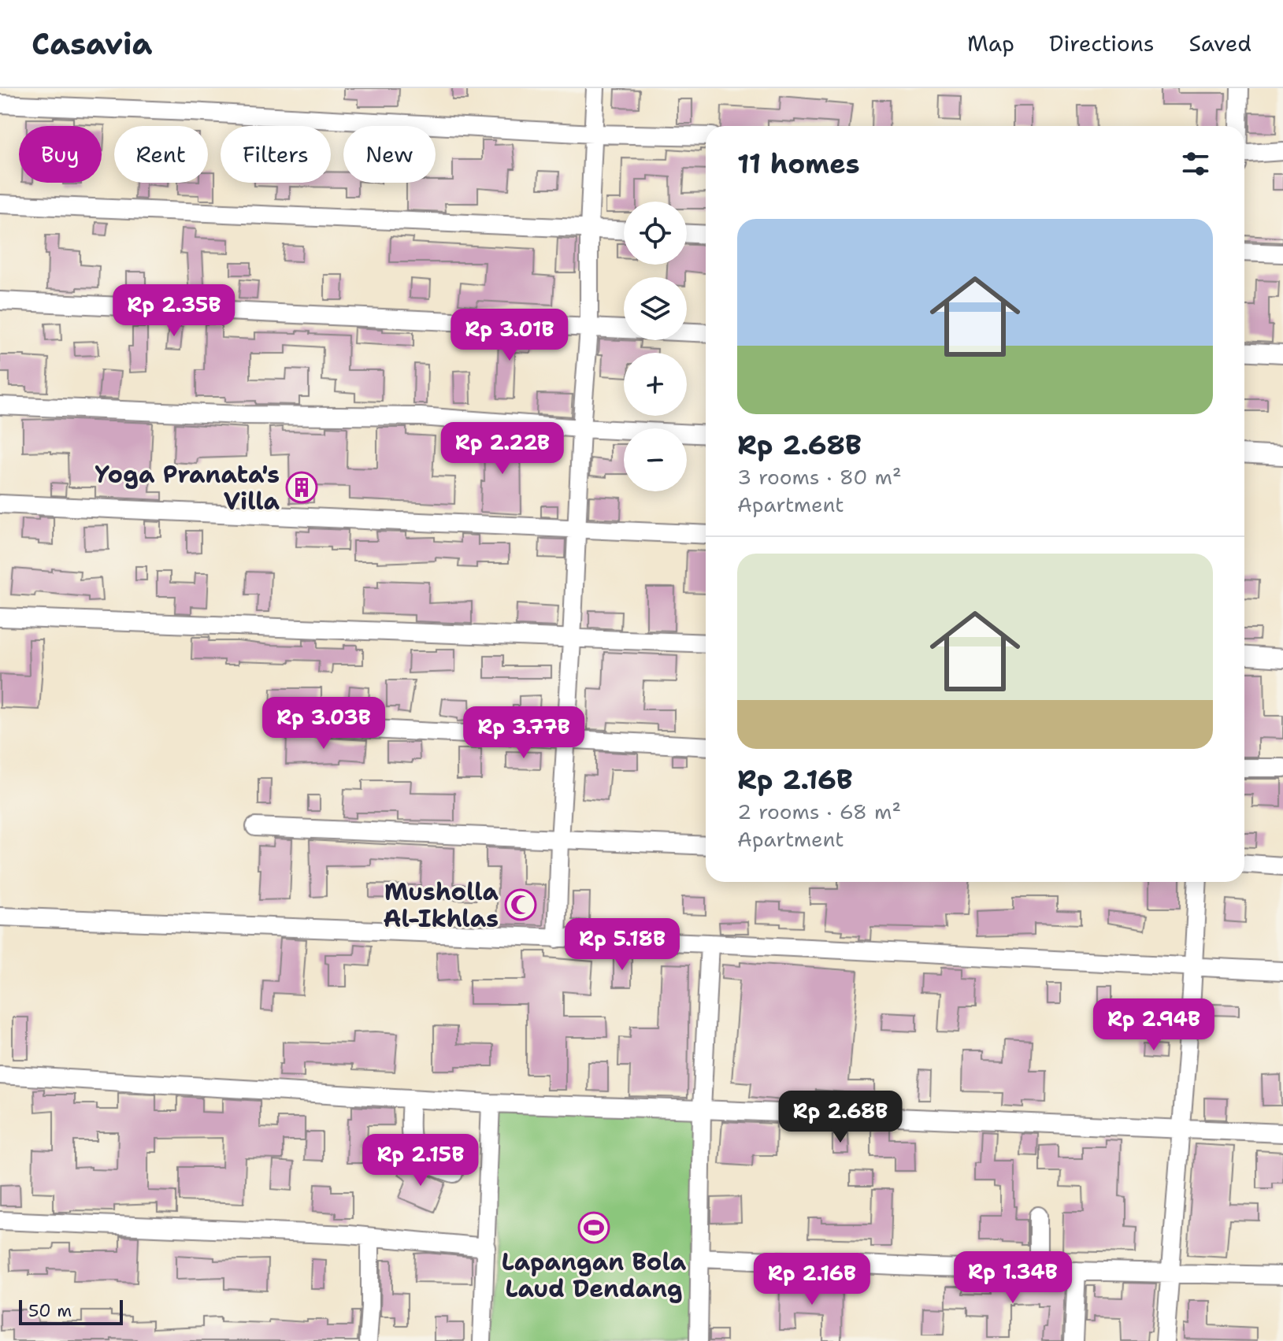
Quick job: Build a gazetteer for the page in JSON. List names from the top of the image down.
{
  "places": {
    "building": ["Yoga Pranata's Villa"],
    "mosque": ["Musholla Al-Ikhlas"],
    "sports": ["Lapangan Bola Laud Dendang"]
  },
  "scale_bar": "50 m",
  "page": {
    "header": "Casavia",
    "nav": ["Map", "Directions", "Saved"],
    "chip": [
      "Buy",
      "Rent",
      "Filters",
      "New"
    ],
    "heading": "11 homes",
    "map_buttons": ["+", "−"],
    "list": [
      {
        "name": "Rp 2.68B",
        "note": "3 rooms · 80 m² · Apartment"
      },
      {
        "name": "Rp 2.16B",
        "note": "2 rooms · 68 m² · Apartment"
      }
    ],
    "price": [
      "Rp 2.35B",
      "Rp 3.01B",
      "Rp 2.22B",
      "Rp 3.03B",
      "Rp 3.77B",
      "Rp 5.18B",
      "Rp 2.94B",
      "Rp 2.68B",
      "Rp 2.15B",
      "Rp 1.34B",
      "Rp 2.16B"
    ],
    "scale": "50 m"
  }
}
